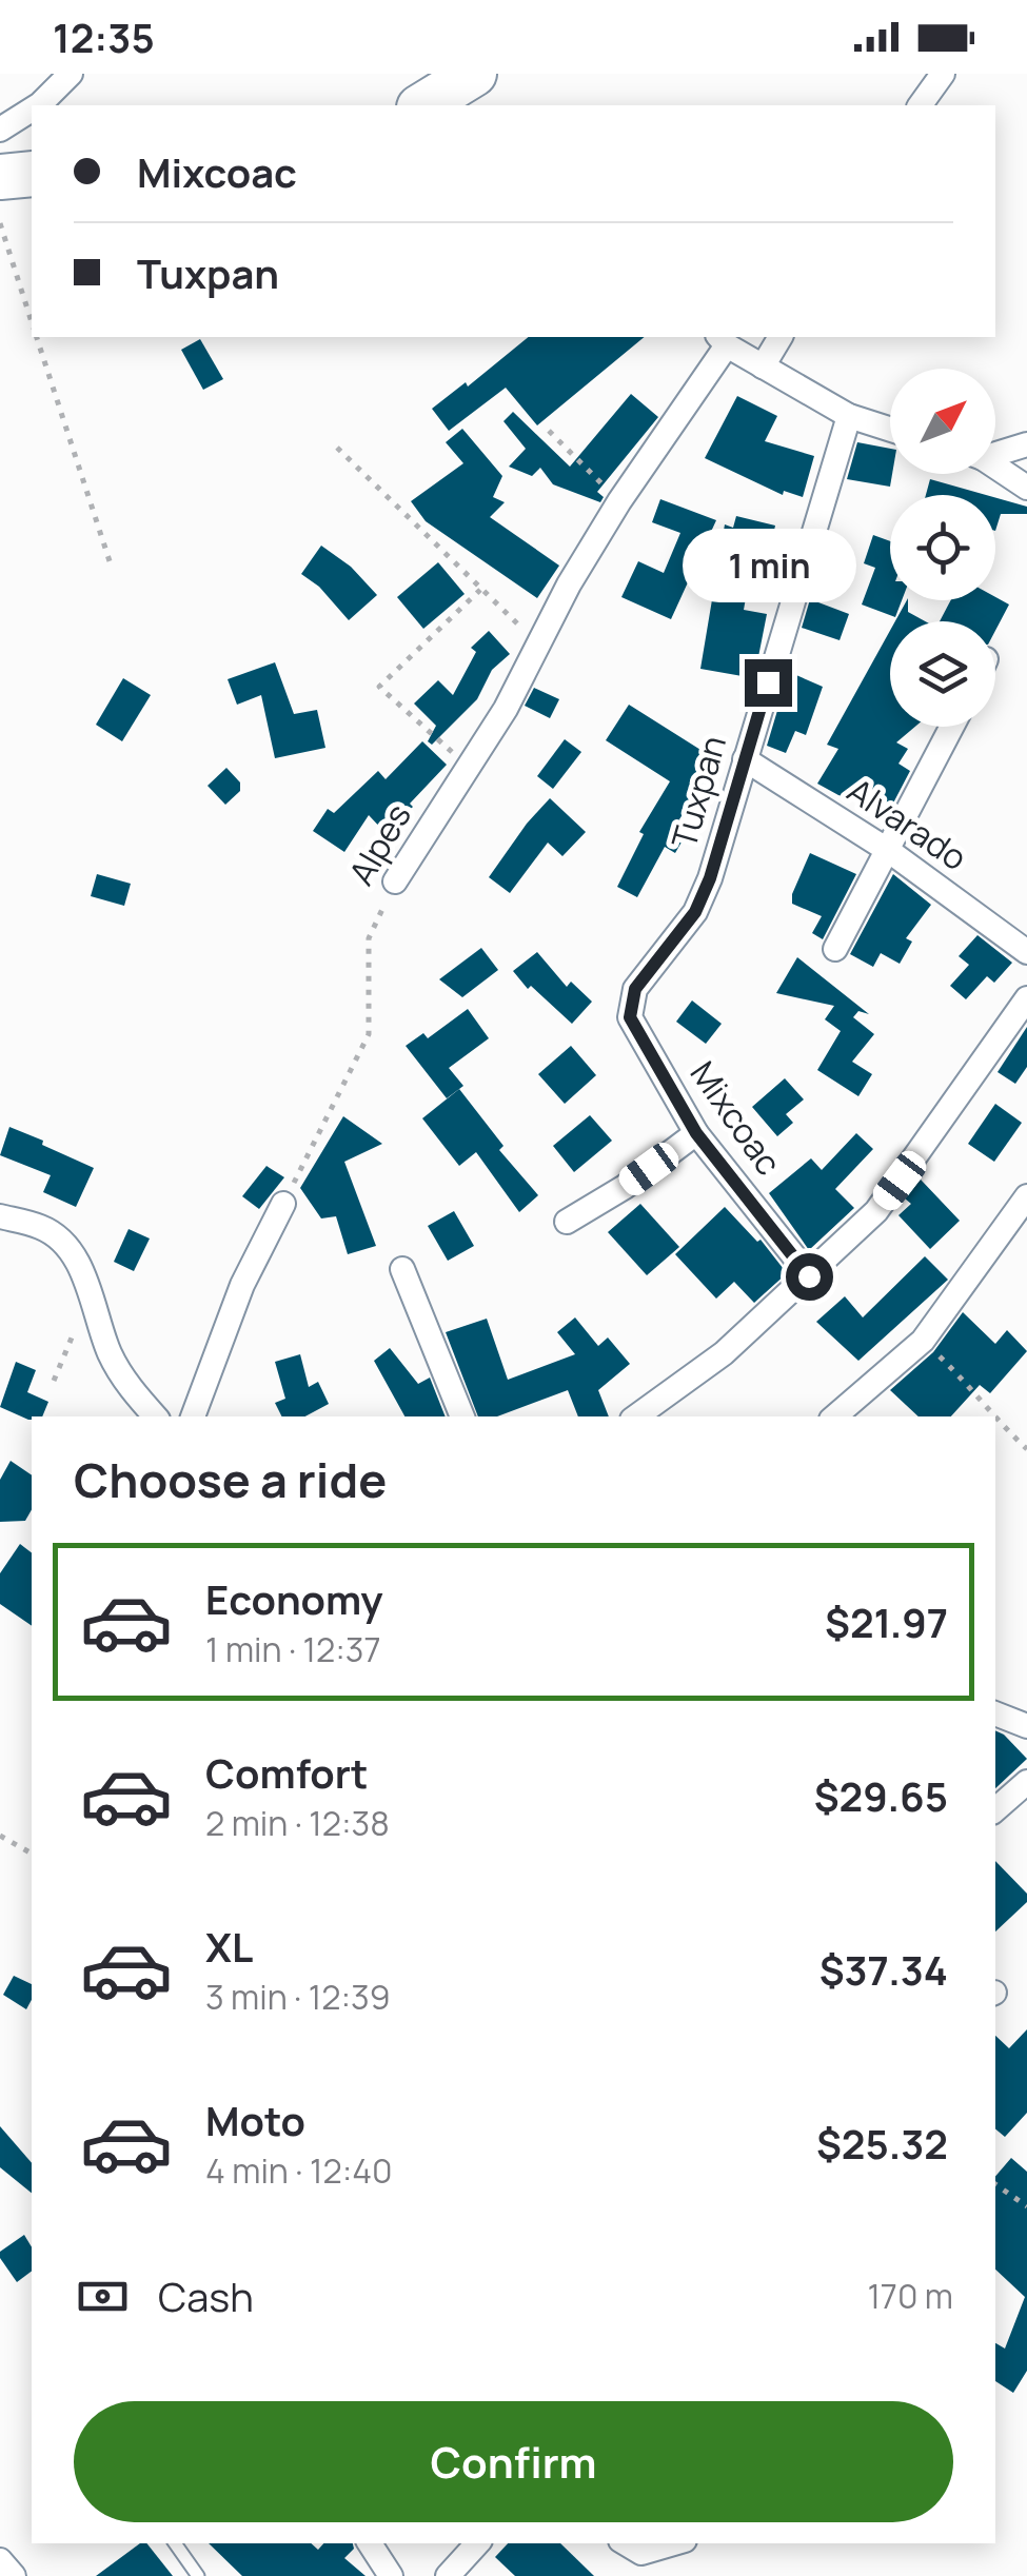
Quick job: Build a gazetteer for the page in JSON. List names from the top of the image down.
{
  "streets": {
    "street": [
      "Tuxpan",
      "Alvarado",
      "Alpes",
      "Mixcoac"
    ]
  },
  "crossings": [
    ["Tuxpan", "Alvarado"],
    ["Tuxpan", "Mixcoac"]
  ],
  "north": "top right",
  "page": {
    "status": "12:35",
    "banner": ["Mixcoac", "Tuxpan"],
    "bubble": "1 min",
    "heading": "Choose a ride",
    "list": [
      {
        "name": "Economy",
        "note": "1 min · 12:37",
        "value": "$21.97"
      },
      {
        "name": "Comfort",
        "note": "2 min · 12:38",
        "value": "$29.65"
      },
      {
        "name": "XL",
        "note": "3 min · 12:39",
        "value": "$37.34"
      },
      {
        "name": "Moto",
        "note": "4 min · 12:40",
        "value": "$25.32"
      }
    ],
    "pay": ["Cash", "170 m"],
    "buttons": "Confirm"
  }
}
